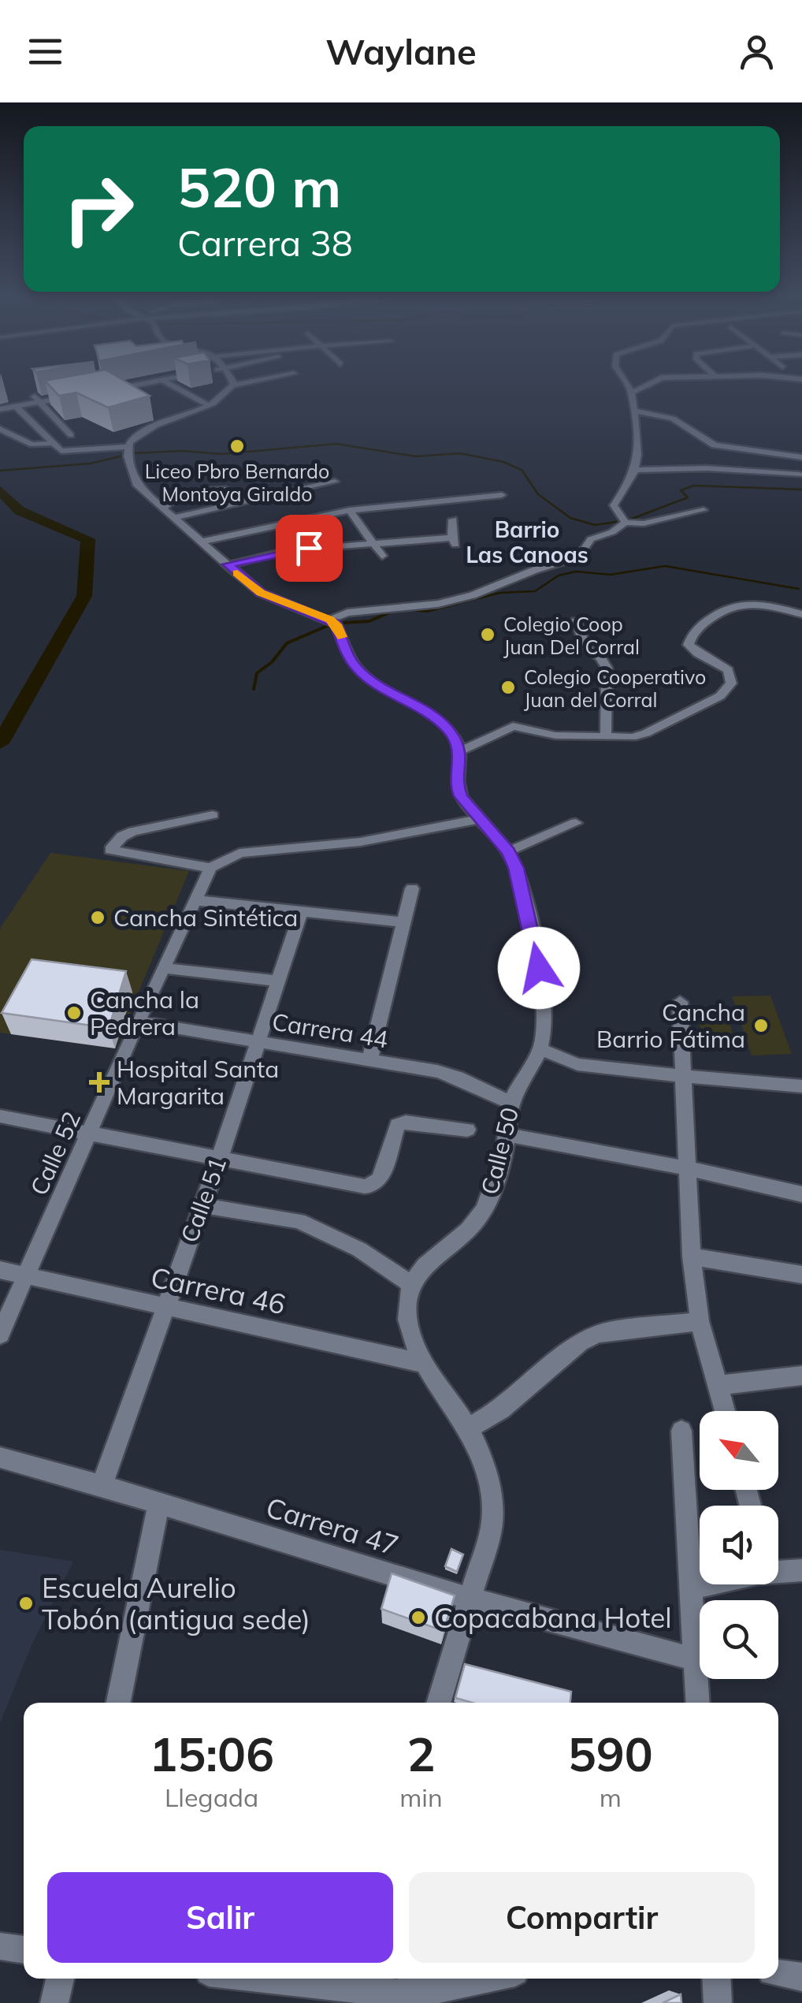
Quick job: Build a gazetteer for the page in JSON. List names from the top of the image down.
{
  "streets": {
    "street": [
      "Carrera 44",
      "Calle 50",
      "Calle 52",
      "Calle 51",
      "Carrera 46",
      "Carrera 47"
    ]
  },
  "crossings": [
    ["Carrera 44", "Calle 50"],
    ["Carrera 44", "Calle 52"],
    ["Carrera 44", "Calle 51"],
    ["Calle 52", "Carrera 46"],
    ["Calle 51", "Carrera 46"],
    ["Calle 51", "Carrera 47"]
  ],
  "districts": ["Barrio Las Canoas"],
  "places": {
    "other": [
      "Liceo Pbro Bernardo Montoya Giraldo",
      "Colegio Coop Juan Del Corral",
      "Colegio Cooperativo Juan del Corral",
      "Cancha Sintética",
      "Cancha la Pedrera",
      "Cancha Barrio Fátima",
      "Escuela Aurelio Tobón (antigua sede)",
      "Copacabana Hotel"
    ],
    "health": ["Hospital Santa Margarita"]
  },
  "north": "top left",
  "page": {
    "header": "Waylane",
    "turn": ["520 m", "Carrera 38"],
    "eta": [
      "15:06",
      "Llegada",
      "2",
      "min",
      "590",
      "m"
    ],
    "buttons": ["Salir", "Compartir"]
  }
}
